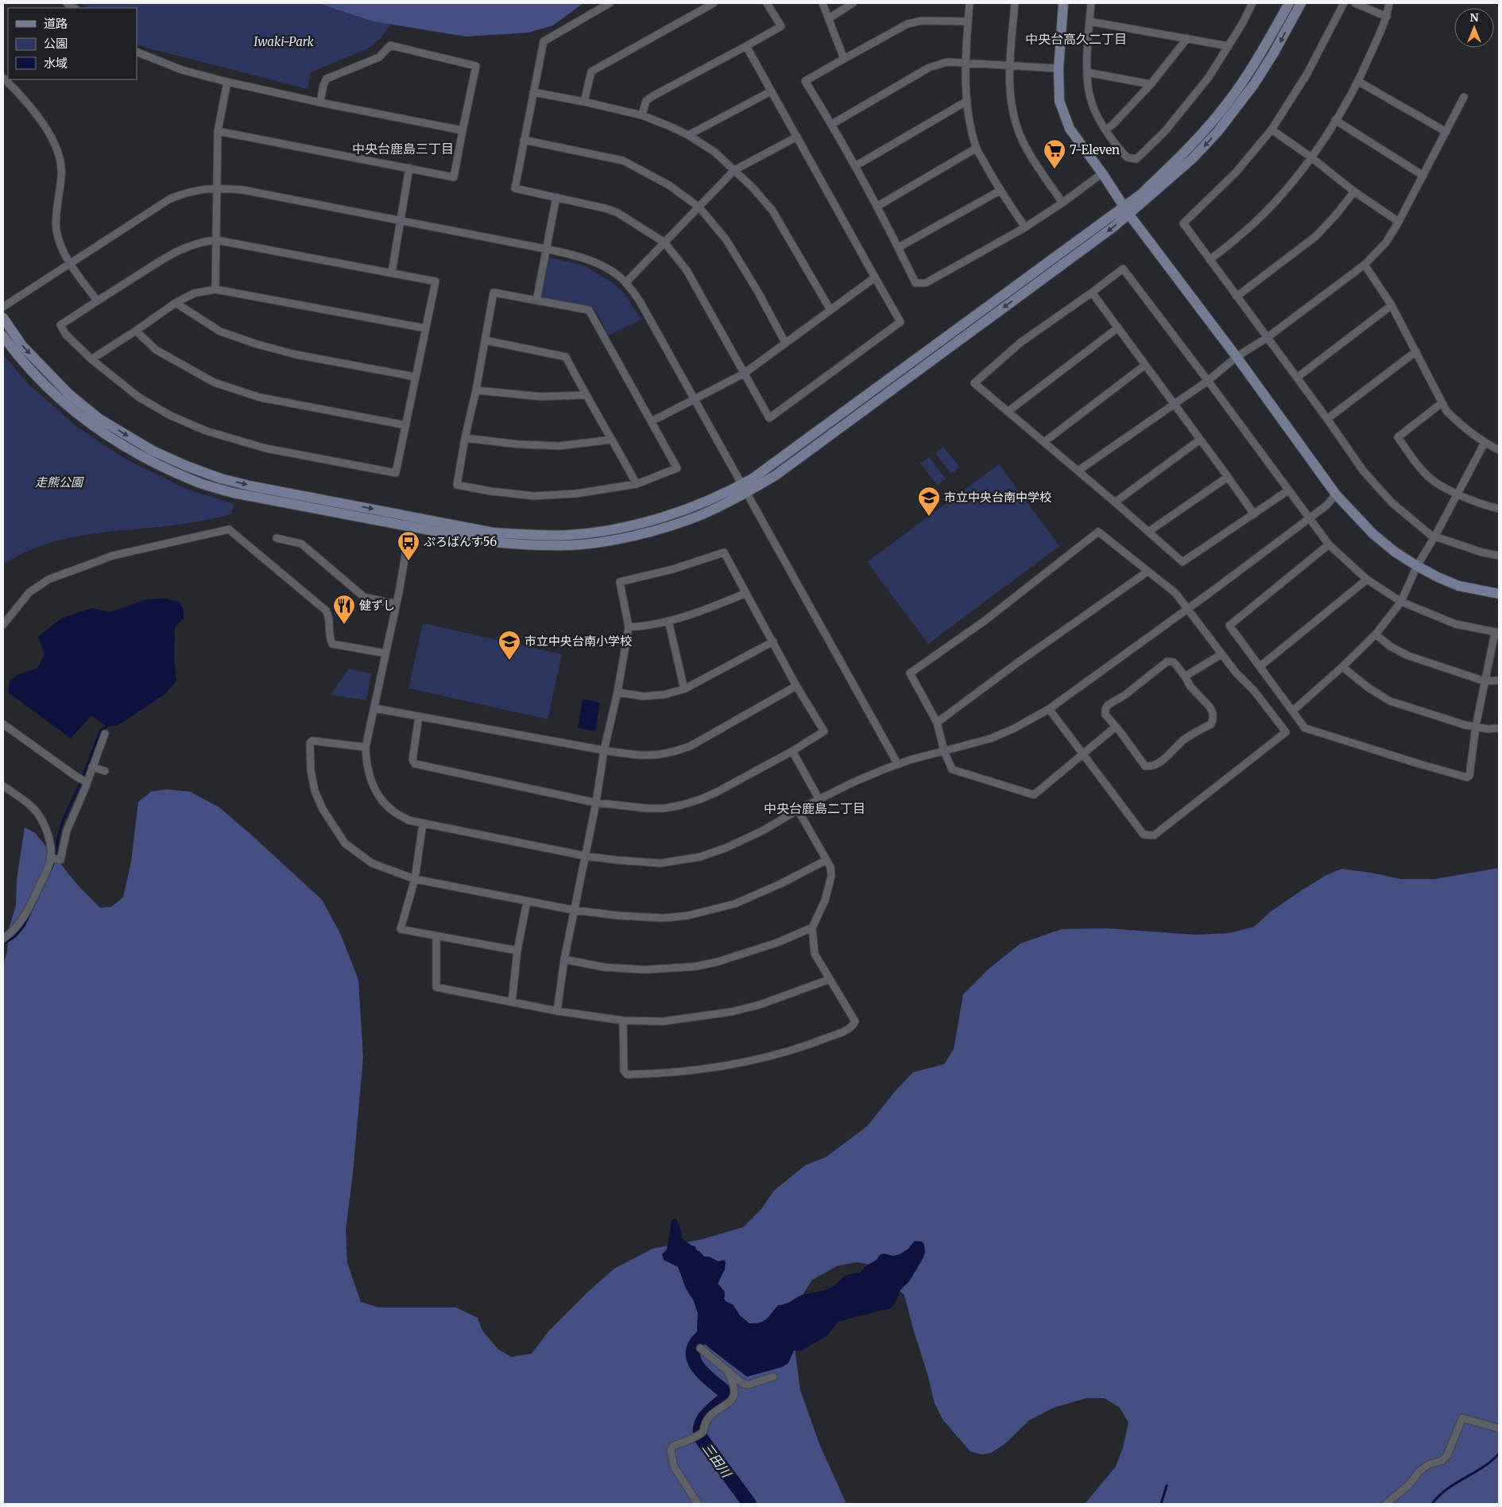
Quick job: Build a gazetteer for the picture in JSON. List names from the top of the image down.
{
  "districts": ["中央台高久二丁目", "中央台鹿島三丁目", "中央台鹿島二丁目"],
  "water": ["三田川"],
  "parks": ["Iwaki-Park", "走熊公園"],
  "places": {
    "supermarket": ["7-Eleven"],
    "school or university": ["市立中央台南中学校", "市立中央台南小学校"],
    "bus stop": ["ぷろばんす56"],
    "restaurant": ["健ずし"]
  },
  "legend": ["道路", "公園", "水域"],
  "north": "top"
}
